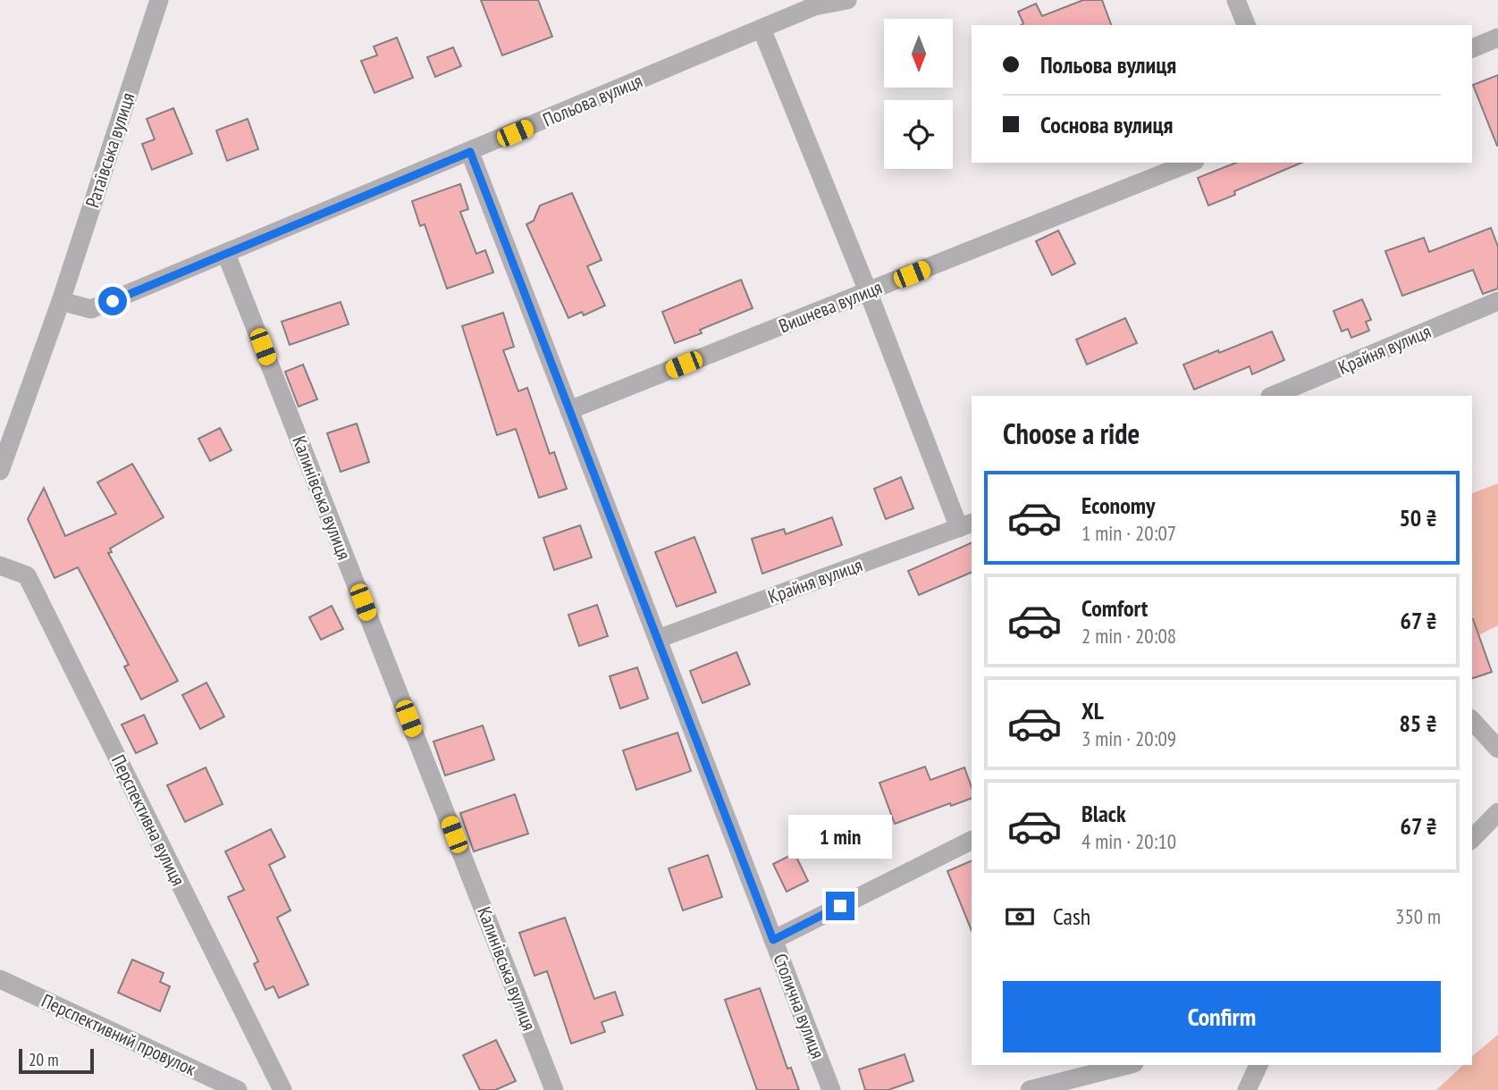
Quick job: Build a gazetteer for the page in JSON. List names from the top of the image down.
{
  "streets": {
    "street": [
      "Польова вулиця",
      "Ратаївська вулиця",
      "Вишнева вулиця",
      "Крайня вулиця",
      "Калинівська вулиця",
      "Перспективна вулиця",
      "Столична вулиця",
      "Перспективний провулок"
    ]
  },
  "crossings": [
    ["Польова вулиця", "Ратаївська вулиця"],
    ["Польова вулиця", "Калинівська вулиця"],
    ["Польова вулиця", "Столична вулиця"],
    ["Вишнева вулиця", "Столична вулиця"],
    ["Крайня вулиця", "Столична вулиця"]
  ],
  "scale_bar": "20 m",
  "north": "bottom",
  "page": {
    "banner": ["Польова вулиця", "Соснова вулиця"],
    "heading": "Choose a ride",
    "list": [
      {
        "name": "Economy",
        "note": "1 min · 20:07",
        "value": "50 ₴"
      },
      {
        "name": "Comfort",
        "note": "2 min · 20:08",
        "value": "67 ₴"
      },
      {
        "name": "XL",
        "note": "3 min · 20:09",
        "value": "85 ₴"
      },
      {
        "name": "Black",
        "note": "4 min · 20:10",
        "value": "67 ₴"
      }
    ],
    "bubble": "1 min",
    "pay": ["Cash", "350 m"],
    "buttons": "Confirm",
    "scale": "20 m"
  }
}
